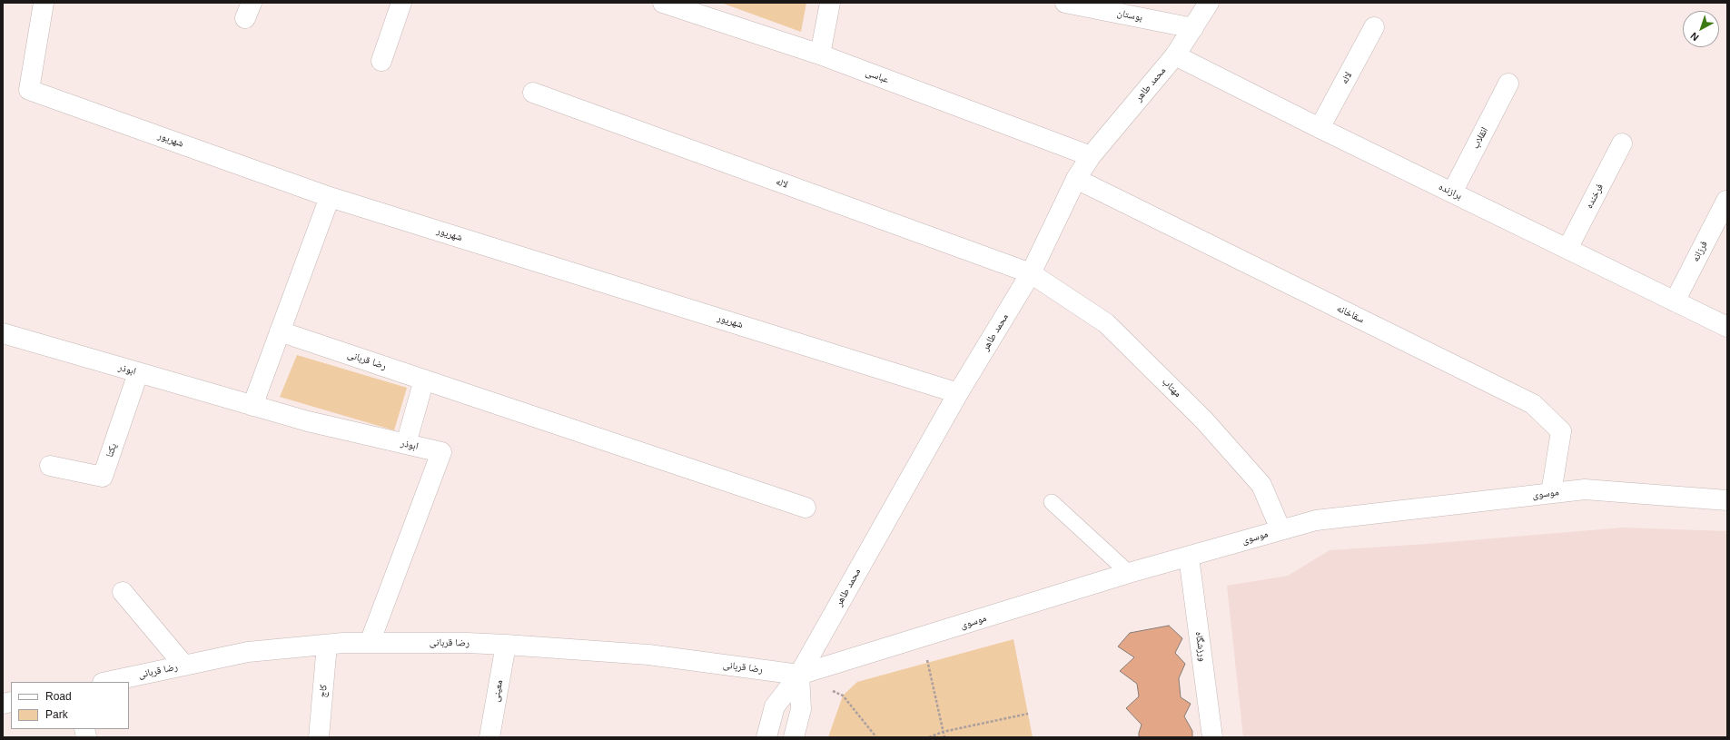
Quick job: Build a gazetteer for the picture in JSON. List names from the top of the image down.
{
  "streets": {
    "street": [
      "بوستان",
      "عباسی",
      "لاله",
      "محمد طاهر",
      "انقلاب",
      "شهریور",
      "برازنده",
      "فرخنده",
      "فرزانه",
      "سقاخانه",
      "رضا قربانی",
      "ابوذر",
      "مهتاب",
      "یکتا",
      "موسوی",
      "ورزشگاه",
      "کاج",
      "معینی"
    ]
  },
  "crossings": [
    ["بوستان", "محمد طاهر"],
    ["عباسی", "محمد طاهر"],
    ["لاله", "محمد طاهر"],
    ["لاله", "برازنده"],
    ["لاله", "مهتاب"],
    ["محمد طاهر", "شهریور"],
    ["محمد طاهر", "برازنده"],
    ["محمد طاهر", "سقاخانه"],
    ["محمد طاهر", "رضا قربانی"],
    ["محمد طاهر", "مهتاب"],
    ["محمد طاهر", "موسوی"],
    ["انقلاب", "برازنده"],
    ["برازنده", "فرخنده"],
    ["برازنده", "فرزانه"],
    ["سقاخانه", "موسوی"],
    ["رضا قربانی", "ابوذر"],
    ["رضا قربانی", "موسوی"],
    ["رضا قربانی", "کاج"],
    ["رضا قربانی", "معینی"],
    ["ابوذر", "یکتا"],
    ["مهتاب", "موسوی"],
    ["موسوی", "ورزشگاه"]
  ],
  "legend": ["Road", "Park"],
  "north": "bottom left"
}
